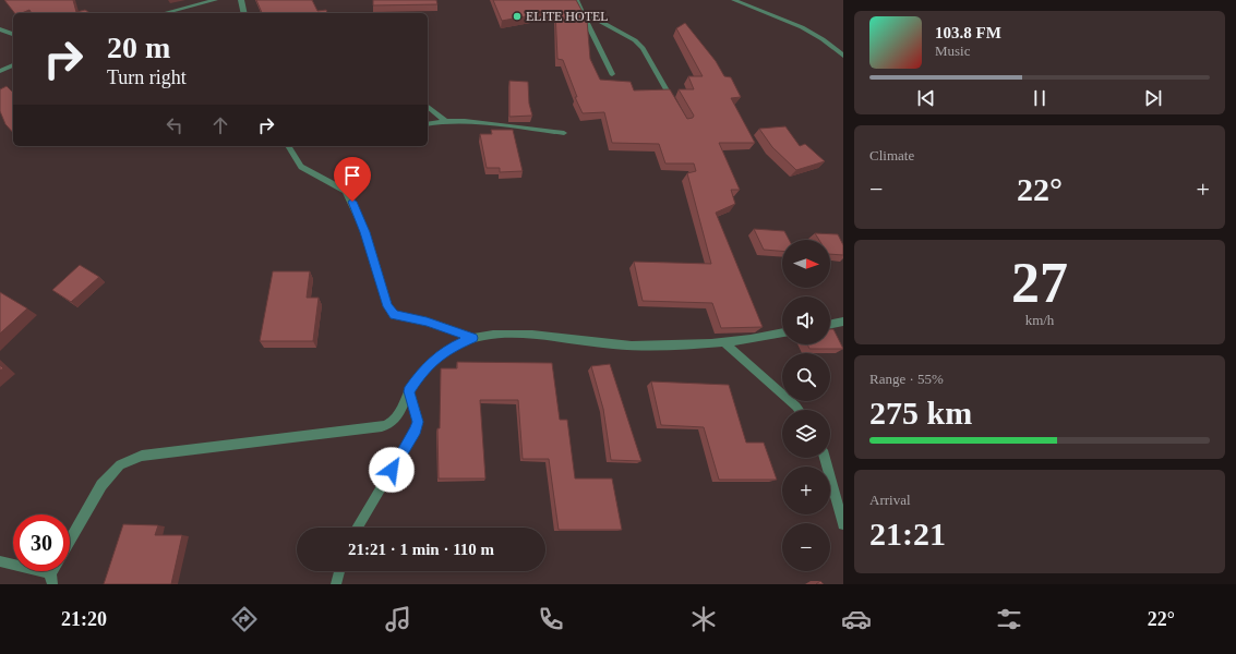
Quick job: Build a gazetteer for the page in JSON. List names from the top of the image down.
{
  "places": ["ELITE HOTEL"],
  "north": "right",
  "page": {
    "turn": ["20 m", "Turn right"],
    "song": ["103.8 FM", "Music"],
    "tile": [
      "Climate",
      ["27", "km/h"],
      ["Range · 55%", "275 km"],
      ["Arrival", "21:21"]
    ],
    "heat": ["−", "22°", "+"],
    "map_buttons": ["+", "−"],
    "limit": "30",
    "trip": "21:21 · 1 min · 110 m",
    "tabs": ["21:20", "22°"]
  }
}
